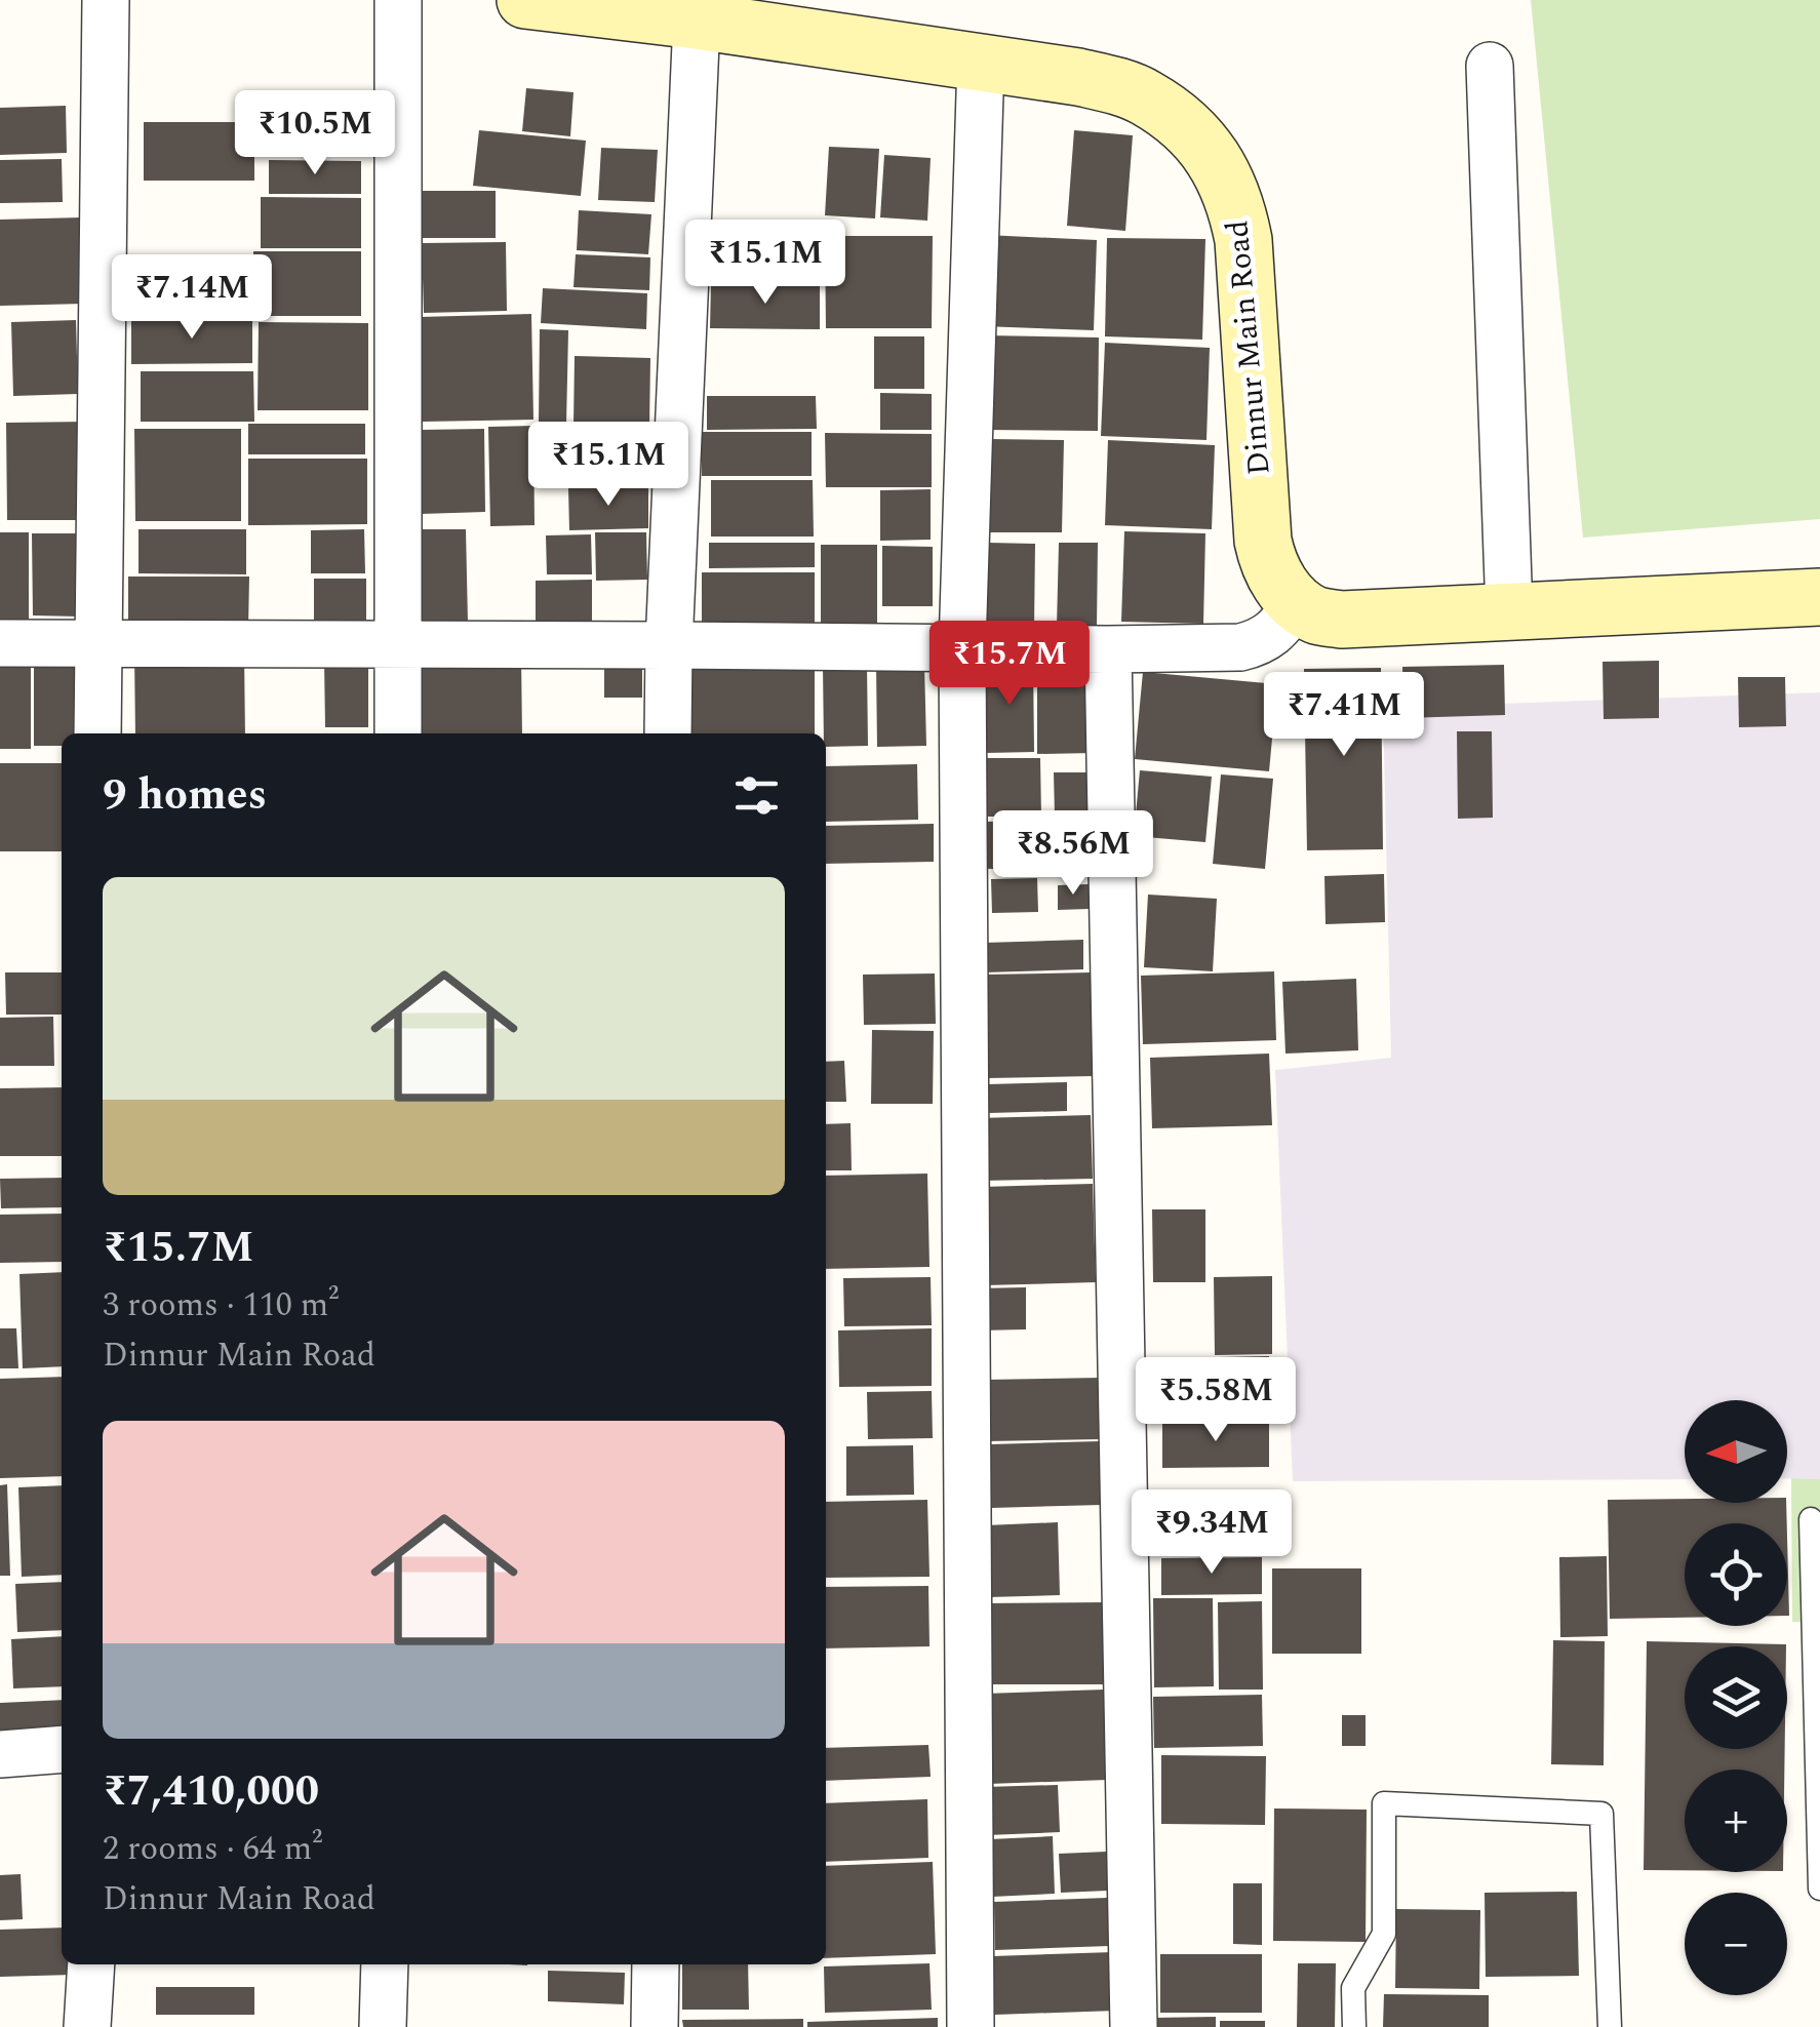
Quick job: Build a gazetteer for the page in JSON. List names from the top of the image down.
{
  "streets": {
    "street": ["Dinnur Main Road"]
  },
  "north": "left",
  "page": {
    "price": [
      "₹10.5M",
      "₹15.1M",
      "₹7.14M",
      "₹15.1M",
      "₹15.7M",
      "₹7.41M",
      "₹8.56M",
      "₹5.58M",
      "₹9.34M"
    ],
    "heading": "9 homes",
    "list": [
      {
        "name": "₹15.7M",
        "note": "3 rooms · 110 m² · Dinnur Main Road"
      },
      {
        "name": "₹7,410,000",
        "note": "2 rooms · 64 m² · Dinnur Main Road"
      }
    ],
    "map_buttons": ["+", "−"]
  }
}
